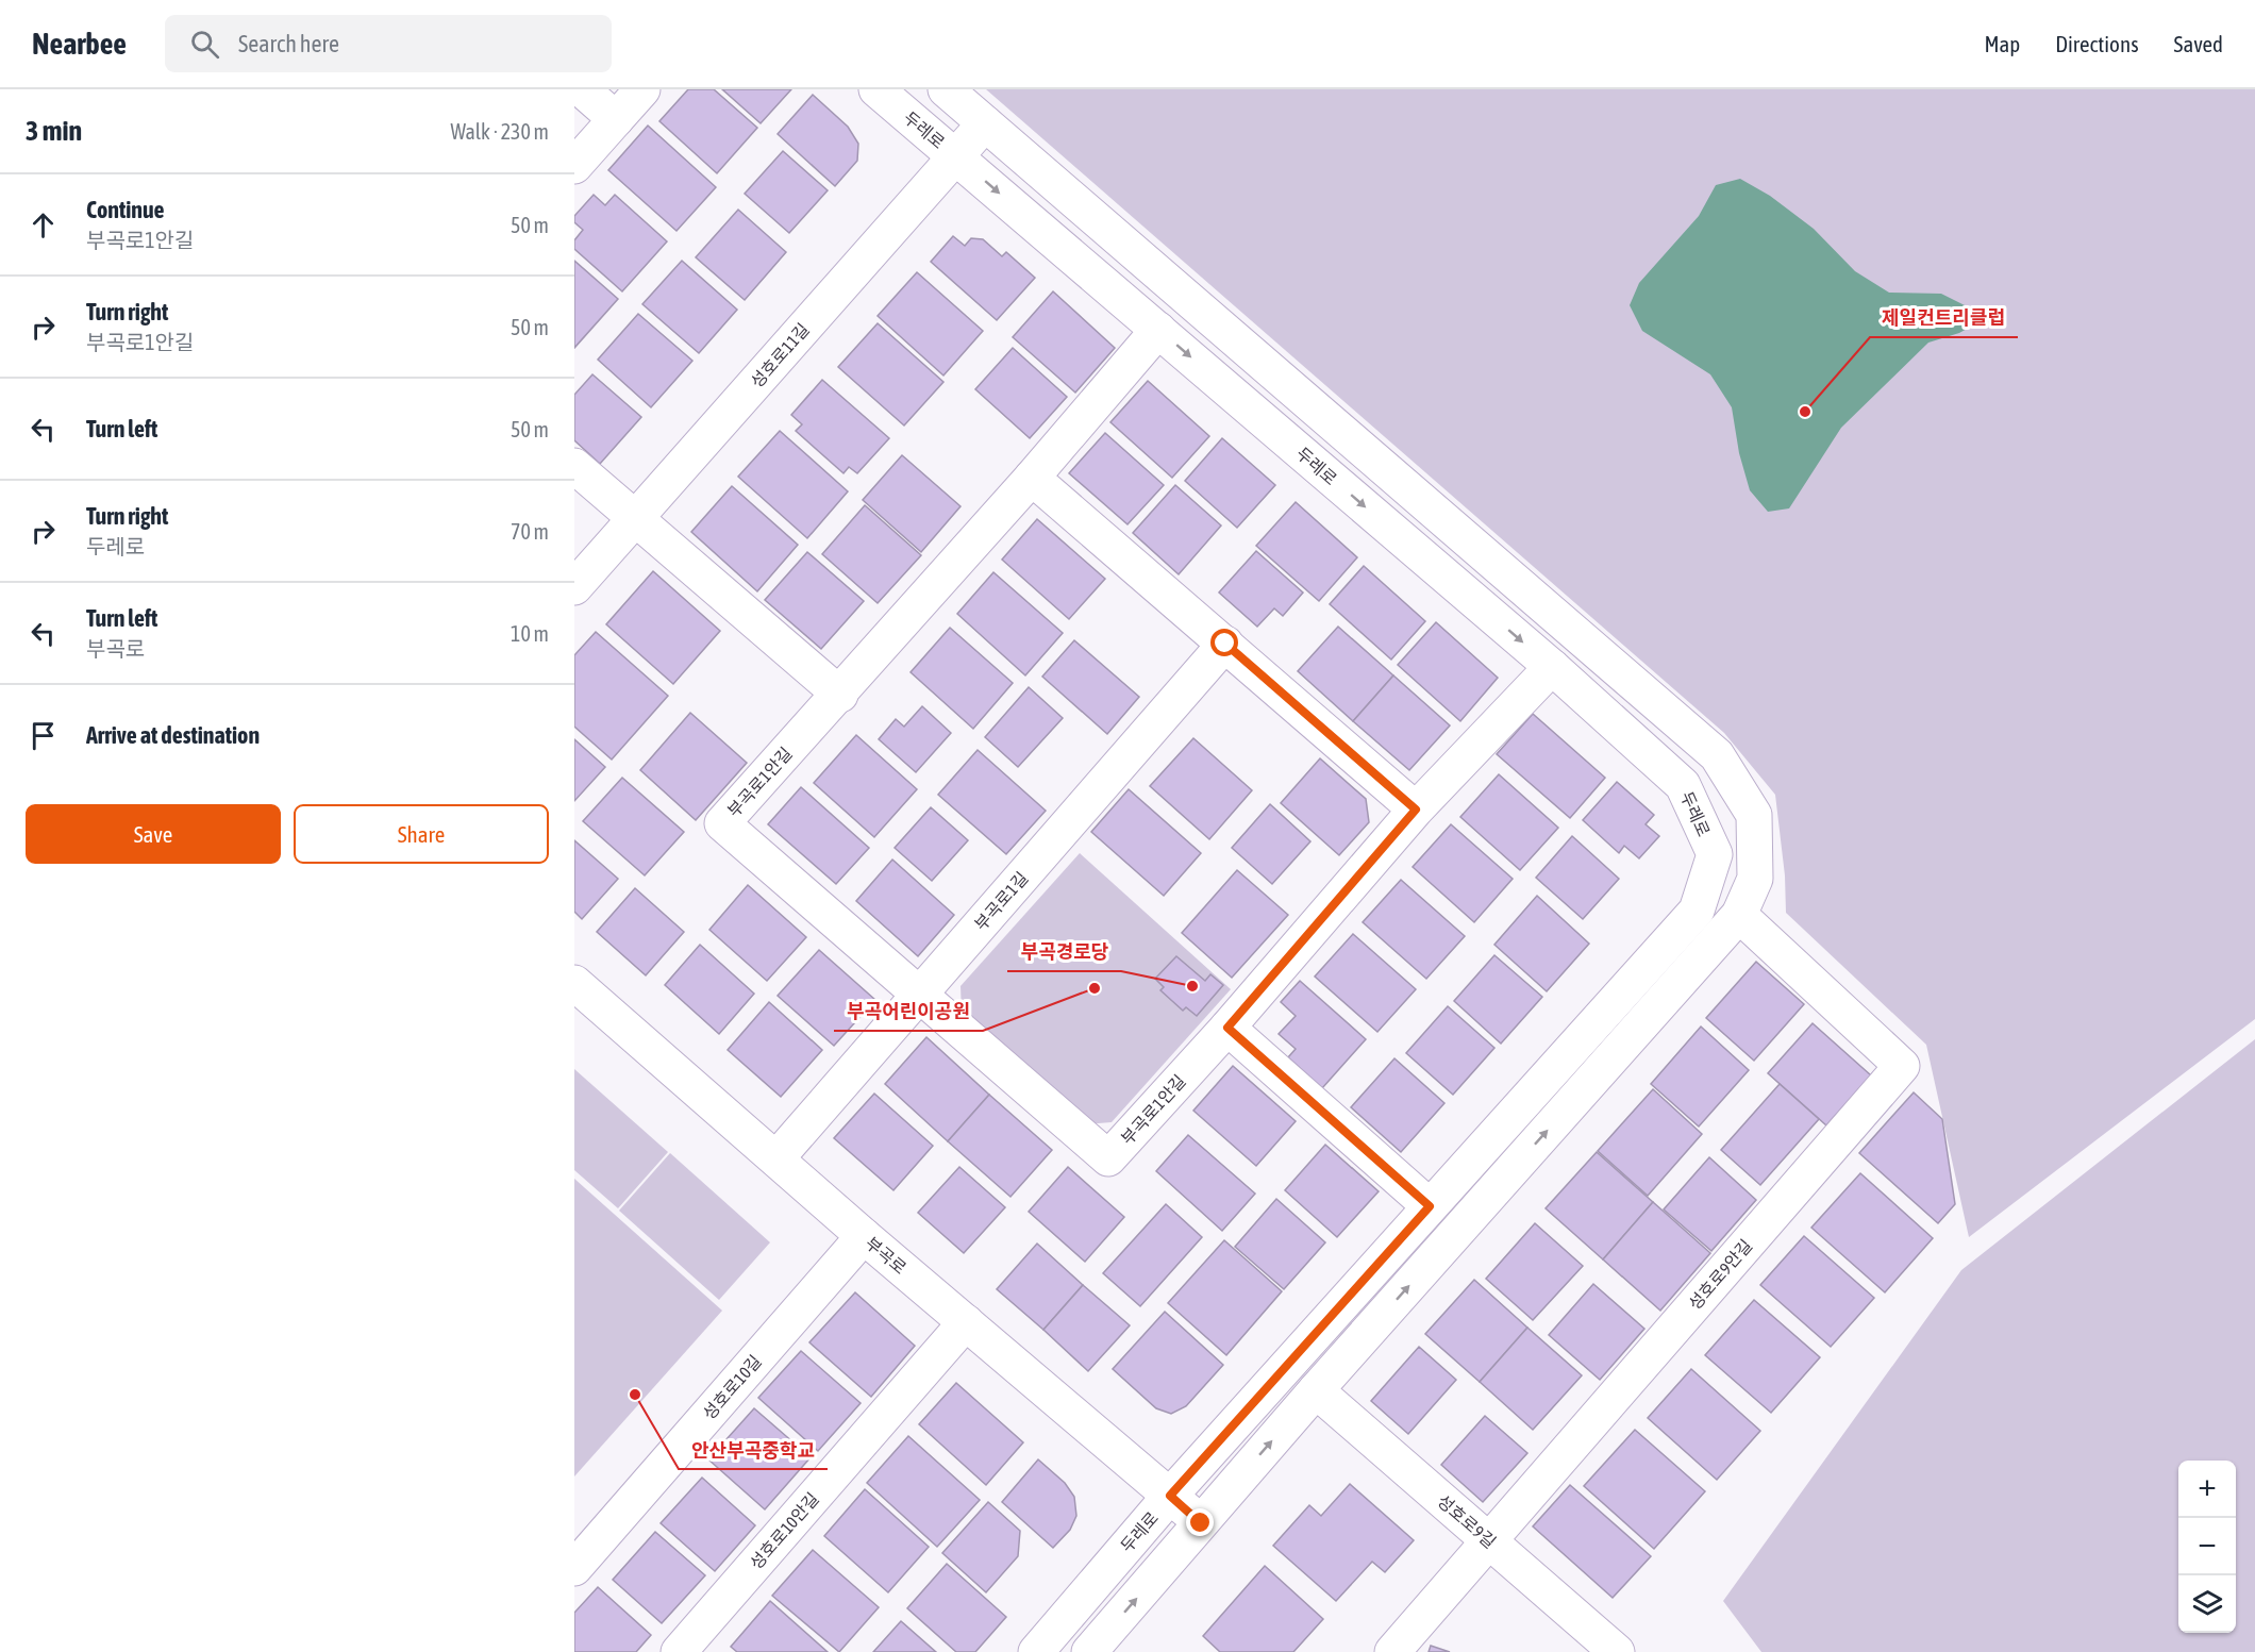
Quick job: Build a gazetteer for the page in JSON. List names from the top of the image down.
{
  "streets": {
    "street": [
      "두레로",
      "성호로11길",
      "부곡로1안길",
      "부곡로1길",
      "부곡로",
      "성호로9안길",
      "성호로10길",
      "성호로9길",
      "성호로10안길"
    ]
  },
  "crossings": [
    ["두레로", "성호로11길"],
    ["두레로", "부곡로1안길"],
    ["두레로", "부곡로"],
    ["부곡로1안길", "부곡로1길"],
    ["부곡로1길", "부곡로"],
    ["부곡로", "성호로10길"],
    ["부곡로", "성호로10안길"],
    ["성호로9안길", "성호로9길"]
  ],
  "places": [
    "제일컨트리클럽",
    "부곡경로당",
    "부곡어린이공원",
    "안산부곡중학교"
  ],
  "page": {
    "header": "Nearbee",
    "search": "Search here",
    "nav": ["Map", "Directions", "Saved"],
    "heading": ["3 min", "Walk · 230 m"],
    "list": [
      ["Continue", "부곡로1안길", "50 m"],
      ["Turn right", "부곡로1안길", "50 m"],
      ["Turn left", "50 m"],
      ["Turn right", "두레로", "70 m"],
      ["Turn left", "부곡로", "10 m"],
      "Arrive at destination"
    ],
    "buttons": ["Save", "Share"],
    "map_buttons": ["+", "−"]
  }
}
